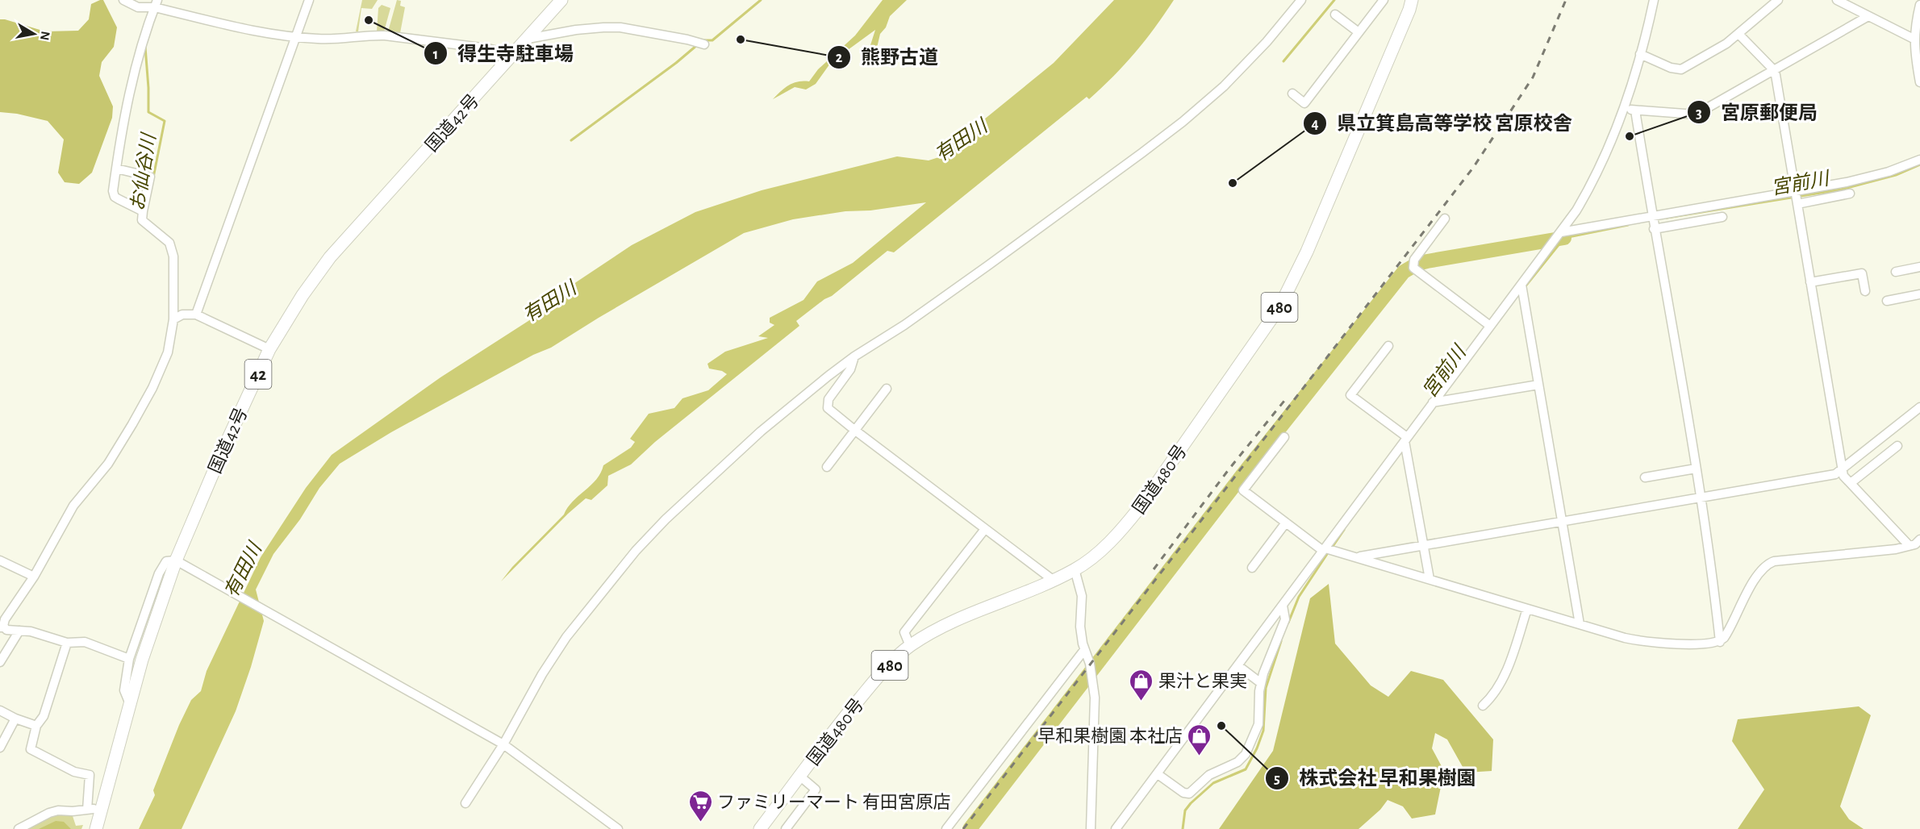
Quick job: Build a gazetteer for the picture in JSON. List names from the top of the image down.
{
  "streets": {
    "highway": [
      "国道42号",
      "480",
      "42",
      "国道480号"
    ]
  },
  "water": ["有田川", "お仙谷川", "宮前川"],
  "places": {
    "other": [
      "得生寺駐車場",
      "熊野古道",
      "宮原郵便局",
      "県立箕島高等学校 宮原校舎",
      "株式会社 早和果樹園"
    ],
    "shop": ["果汁と果実", "早和果樹園 本社店"],
    "supermarket": ["ファミリーマート 有田宮原店"]
  },
  "north": "right"
}
